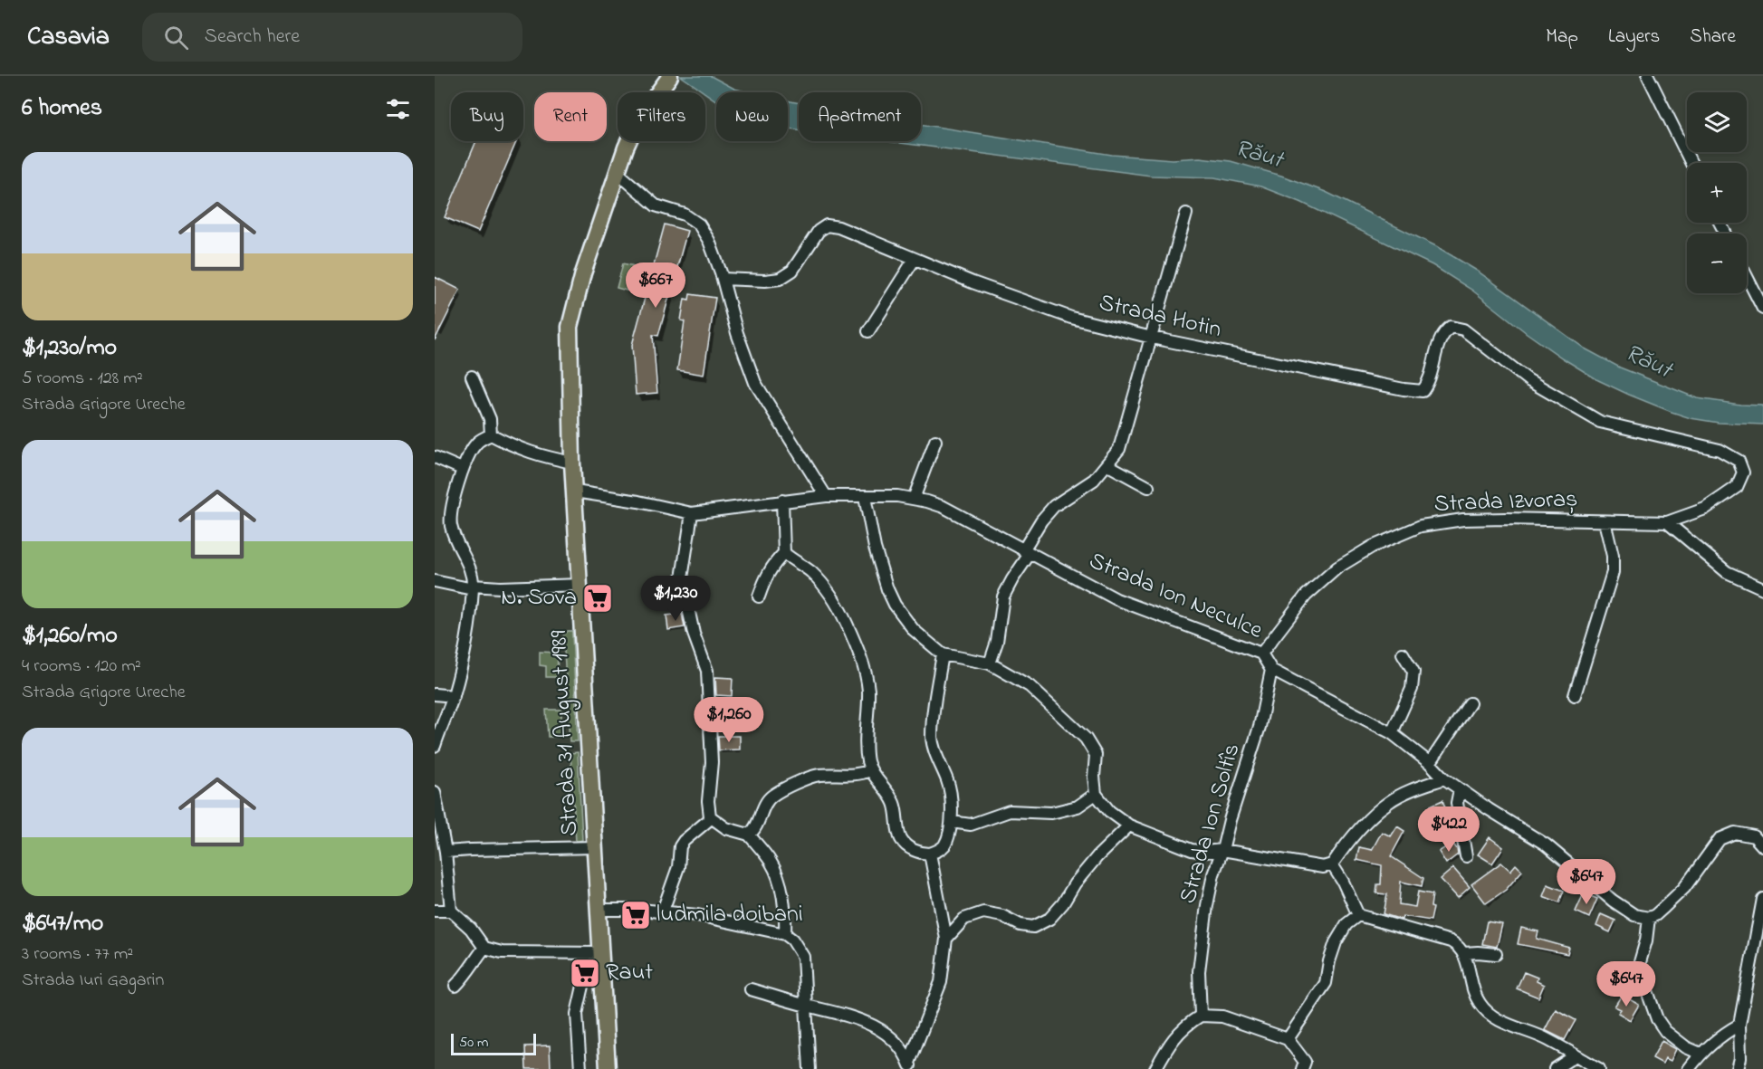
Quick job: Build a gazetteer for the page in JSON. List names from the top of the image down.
{
  "streets": {
    "main road": ["Strada 31 August 1989"],
    "street": [
      "Strada Hotin",
      "Strada Izvoraș",
      "Strada Ion Neculce",
      "Strada Ion Soltîs"
    ]
  },
  "crossings": [
    ["Strada Hotin", "Strada Izvoraș"],
    ["Strada Izvoraș", "Strada Ion Neculce"],
    ["Strada Ion Neculce", "Strada 31 August 1989"],
    ["Strada Ion Neculce", "Strada Ion Soltîs"]
  ],
  "water": ["Răut"],
  "places": {
    "supermarket": ["N. Sova", "ludmila doibani", "Raut"]
  },
  "scale_bar": "50 m",
  "page": {
    "header": "Casavia",
    "search": "Search here",
    "nav": ["Map", "Layers", "Share"],
    "heading": "6 homes",
    "map_buttons": ["+", "−"],
    "chip": [
      "Buy",
      "Rent",
      "Filters",
      "New",
      "Apartment"
    ],
    "list": [
      {
        "name": "$1,230/mo",
        "note": "5 rooms · 128 m² · Strada Grigore Ureche"
      },
      {
        "name": "$1,260/mo",
        "note": "4 rooms · 120 m² · Strada Grigore Ureche"
      },
      {
        "name": "$647/mo",
        "note": "3 rooms · 77 m² · Strada Iuri Gagarin"
      }
    ],
    "price": [
      "$667",
      "$1,230",
      "$1,260",
      "$422",
      "$647",
      "$647"
    ],
    "scale": "50 m"
  }
}
